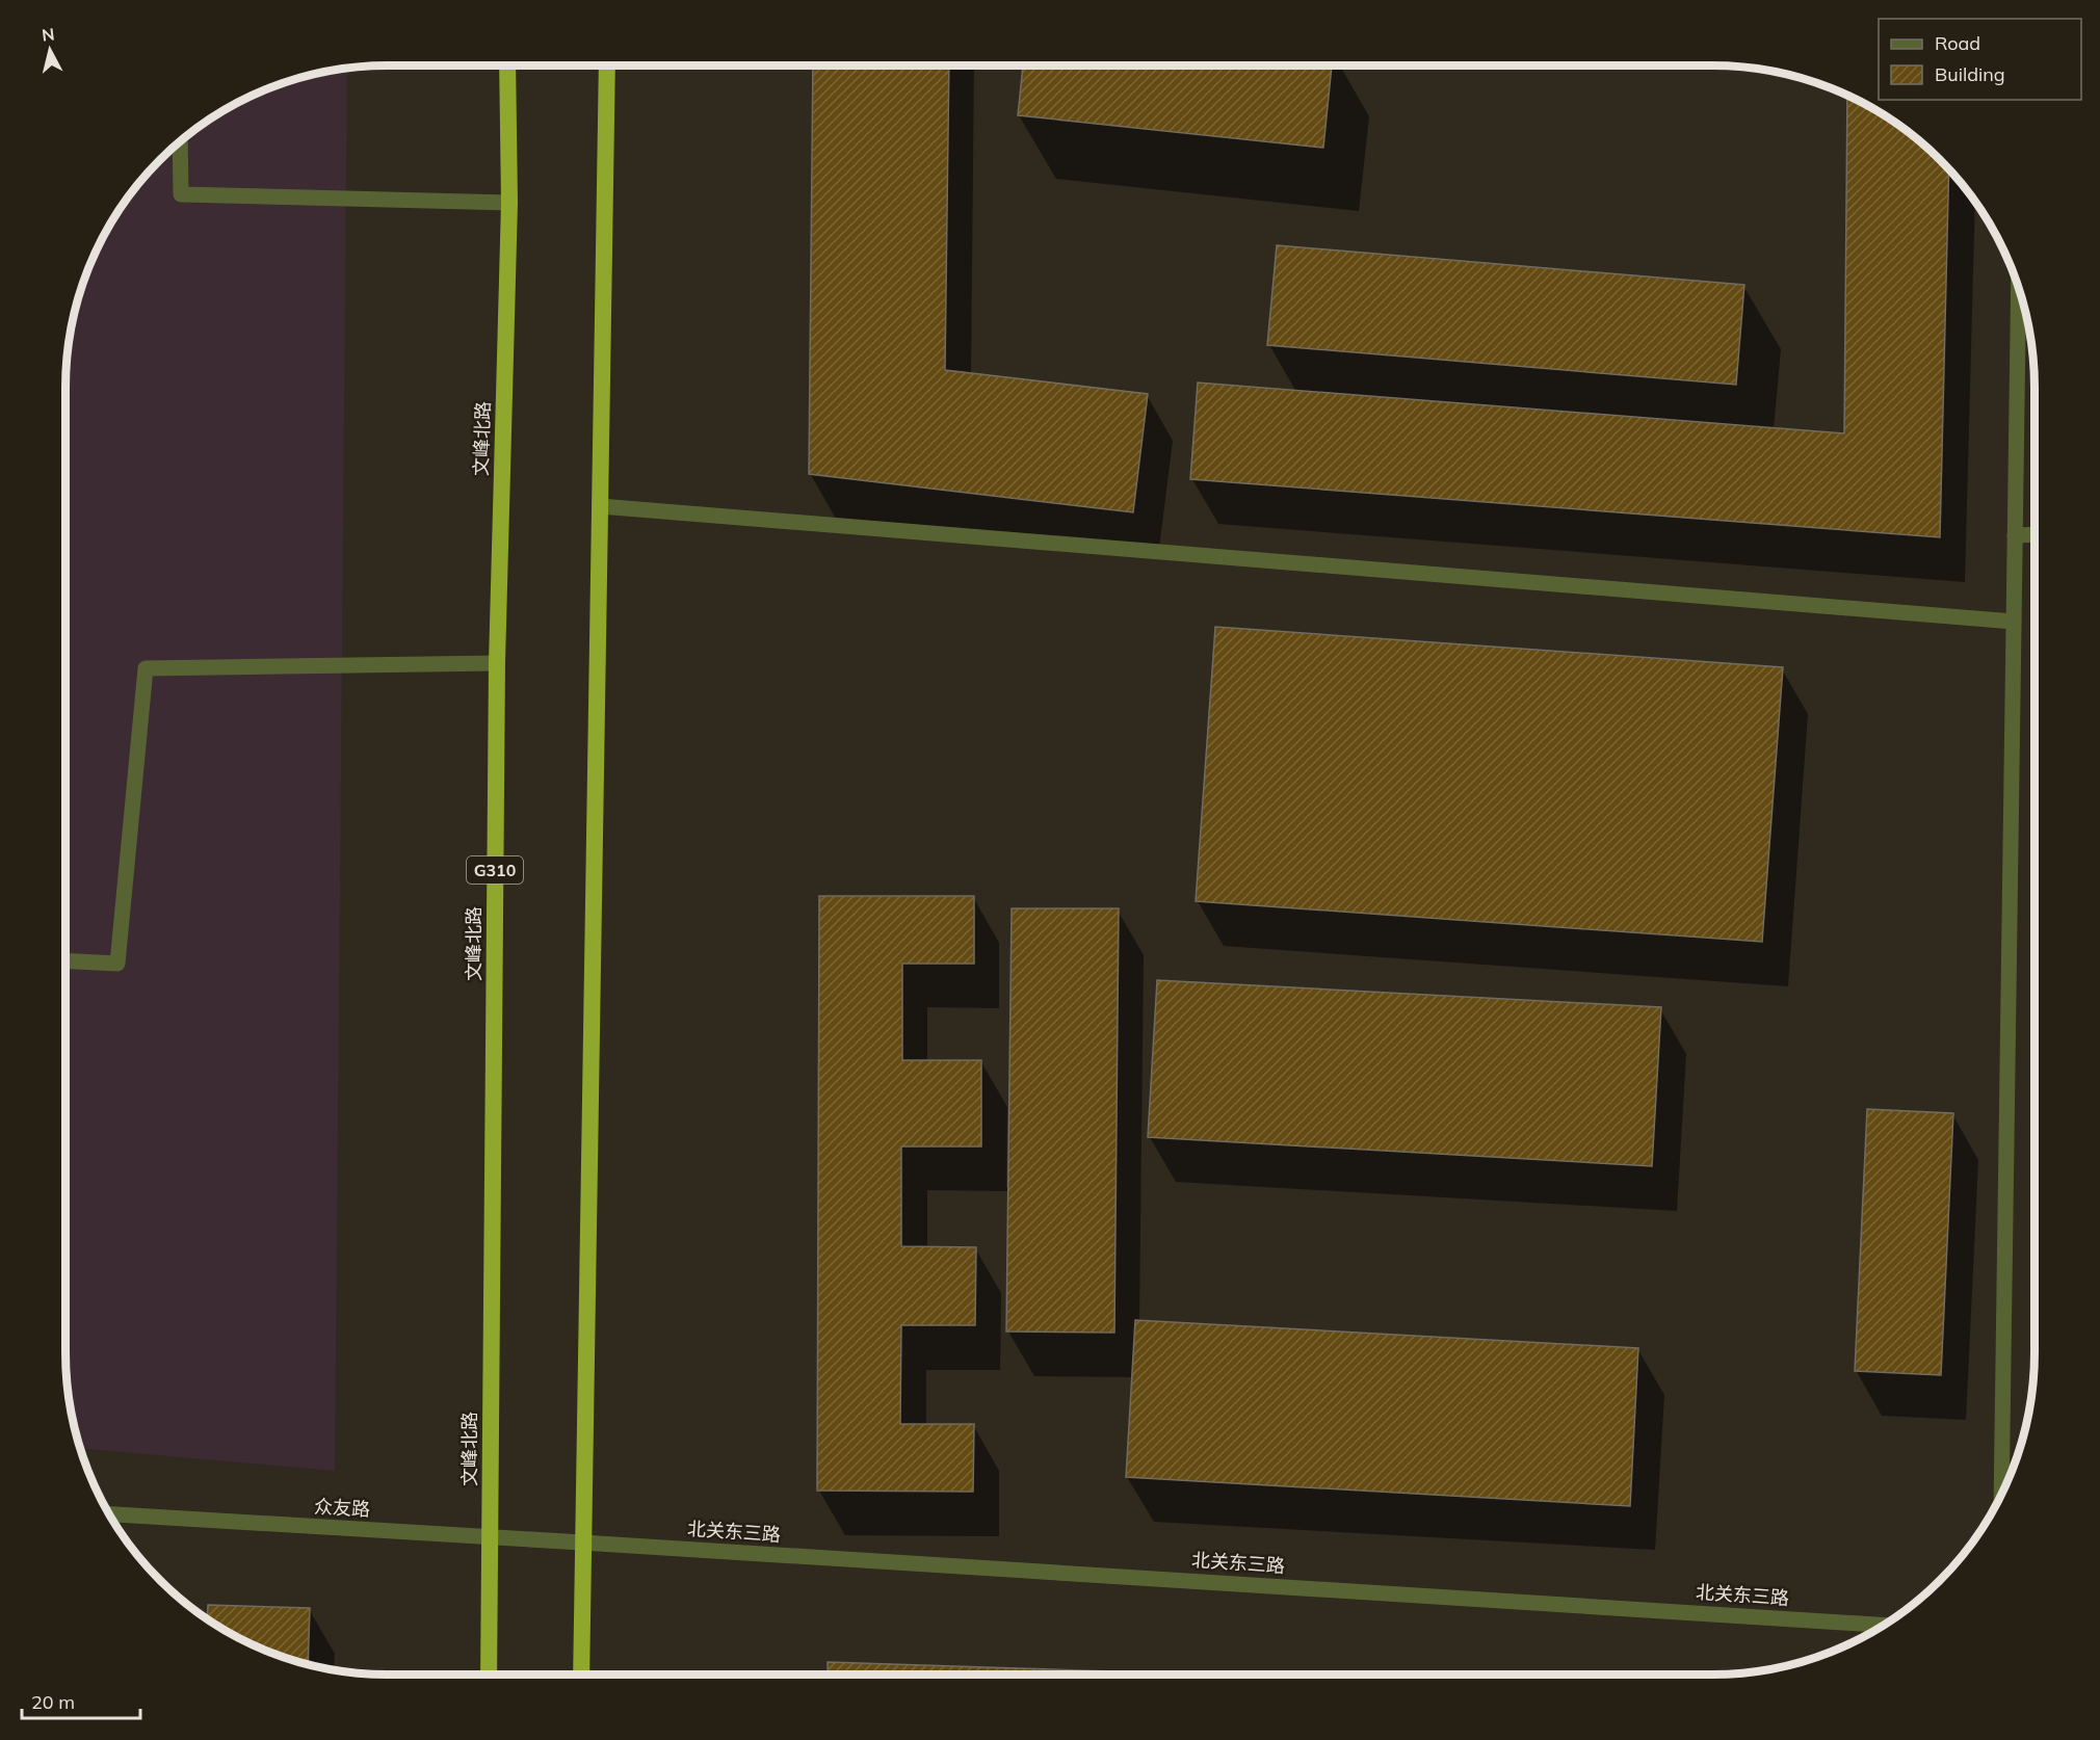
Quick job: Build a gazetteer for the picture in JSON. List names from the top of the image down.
{
  "streets": {
    "highway": ["文峰北路", "G310"],
    "street": ["众友路", "北关东三路"]
  },
  "crossings": [
    ["文峰北路", "众友路"],
    ["众友路", "北关东三路"]
  ],
  "legend": ["Road", "Building"],
  "scale_bar": "20 m",
  "north": "top"
}
